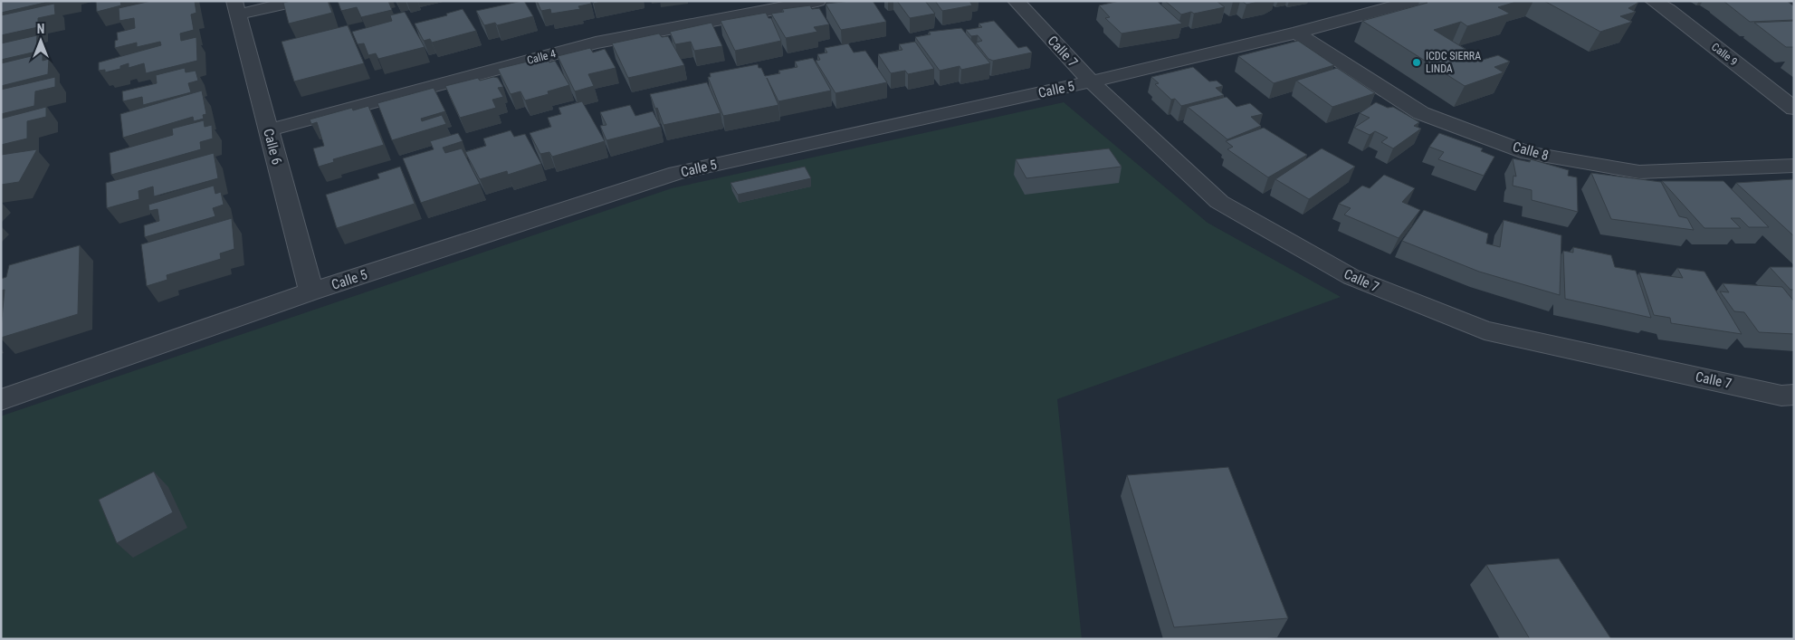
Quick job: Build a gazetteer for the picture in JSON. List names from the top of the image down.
{
  "streets": {
    "street": [
      "Calle 7",
      "Calle 9",
      "Calle 4",
      "Calle 5",
      "Calle 6",
      "Calle 8"
    ]
  },
  "crossings": [
    ["Calle 7", "Calle 5"],
    ["Calle 4", "Calle 6"],
    ["Calle 5", "Calle 6"],
    ["Calle 5", "Calle 8"]
  ],
  "places": ["ICDC SIERRA LINDA"],
  "north": "top"
}
